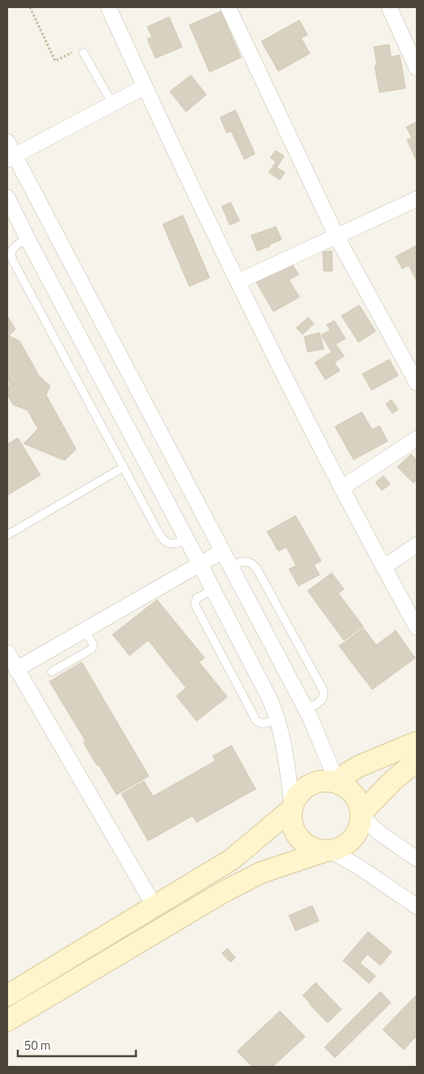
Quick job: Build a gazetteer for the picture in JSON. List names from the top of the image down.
{
  "scale_bar": "50 m"
}
